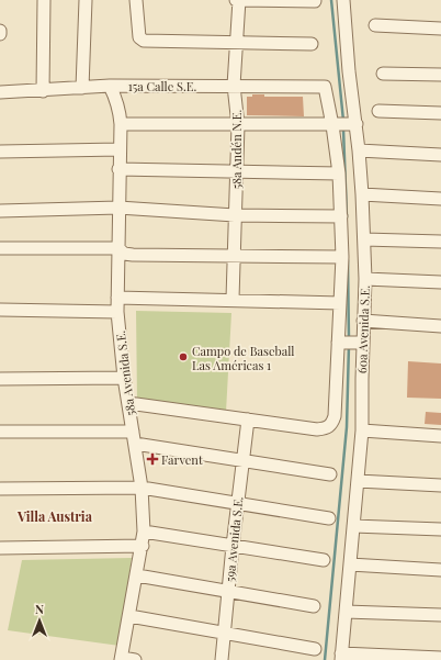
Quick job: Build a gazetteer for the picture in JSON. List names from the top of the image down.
{
  "streets": {
    "street": [
      "15a Calle S.E.",
      "58a Andén N.E.",
      "60a Avenida S.E.",
      "58a Avenida S.E.",
      "59a Avenida S.E."
    ]
  },
  "crossings": [
    ["15a Calle S.E.", "58a Andén N.E."],
    ["15a Calle S.E.", "60a Avenida S.E."],
    ["15a Calle S.E.", "58a Avenida S.E."]
  ],
  "districts": ["Villa Austria"],
  "places": {
    "other": ["Campo de Baseball Las Américas 1"],
    "health": ["Farvent"]
  },
  "north": "top"
}
